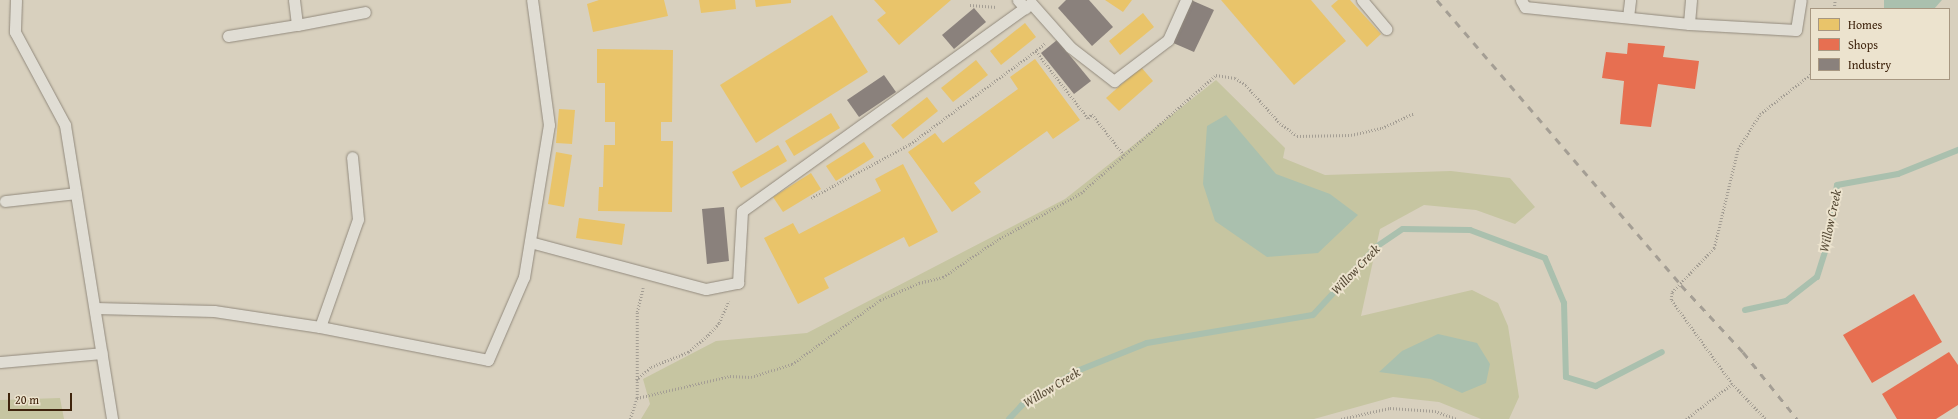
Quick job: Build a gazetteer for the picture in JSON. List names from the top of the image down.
{
  "water": ["Willow Creek"],
  "legend": ["Homes", "Shops", "Industry"],
  "scale_bar": "20 m"
}
